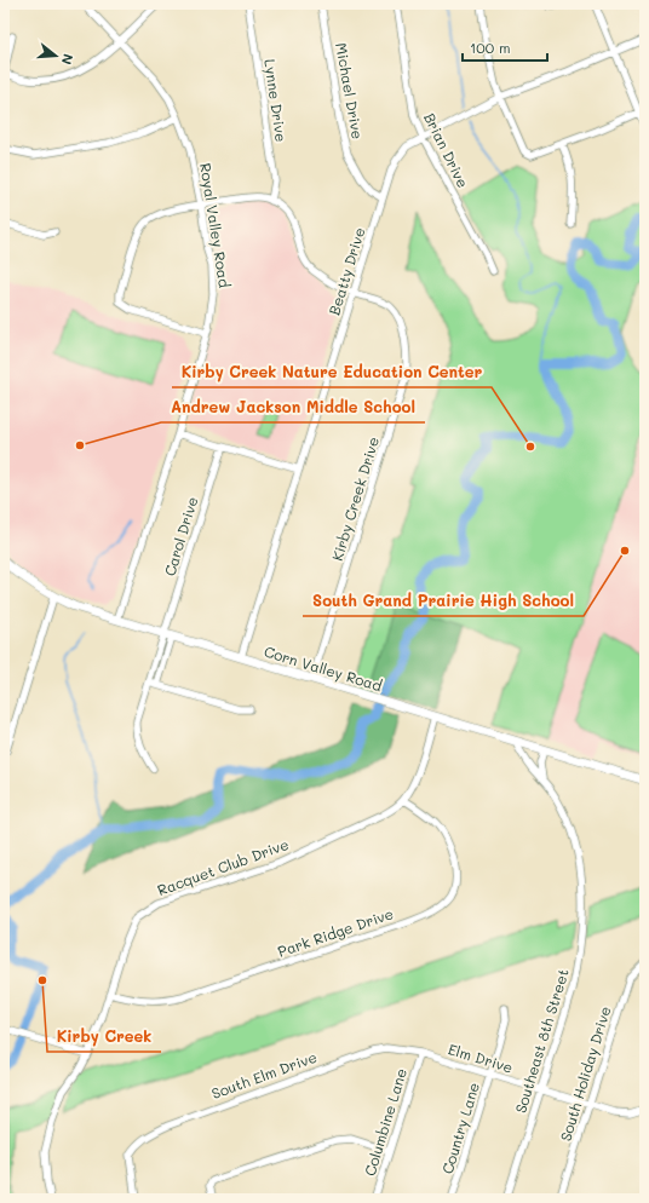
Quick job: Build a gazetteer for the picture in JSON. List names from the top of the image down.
{
  "streets": {
    "main road": ["Corn Valley Road"],
    "street": [
      "Michael Drive",
      "Lynne Drive",
      "Brian Drive",
      "Royal Valley Road",
      "Beatty Drive",
      "Kirby Creek Drive",
      "Carol Drive",
      "Racquet Club Drive",
      "Park Ridge Drive",
      "Southeast 8th Street",
      "Elm Drive",
      "South Holiday Drive",
      "South Elm Drive",
      "Columbine Lane",
      "Country Lane"
    ]
  },
  "crossings": [
    ["Michael Drive", "Beatty Drive"],
    ["Lynne Drive", "Kirby Creek Drive"],
    ["Brian Drive", "Beatty Drive"],
    ["Royal Valley Road", "Corn Valley Road"],
    ["Beatty Drive", "Kirby Creek Drive"],
    ["Beatty Drive", "Corn Valley Road"],
    ["Kirby Creek Drive", "Corn Valley Road"],
    ["Carol Drive", "Corn Valley Road"],
    ["Corn Valley Road", "Racquet Club Drive"],
    ["Corn Valley Road", "Southeast 8th Street"],
    ["Racquet Club Drive", "Park Ridge Drive"],
    ["Southeast 8th Street", "Elm Drive"],
    ["Elm Drive", "South Holiday Drive"],
    ["Elm Drive", "South Elm Drive"],
    ["Elm Drive", "Columbine Lane"],
    ["Elm Drive", "Country Lane"],
    ["South Elm Drive", "Columbine Lane"]
  ],
  "places": [
    "Andrew Jackson Middle School",
    "Kirby Creek Nature Education Center",
    "South Grand Prairie High School",
    "Kirby Creek"
  ],
  "scale_bar": "100 m",
  "north": "right"
}
